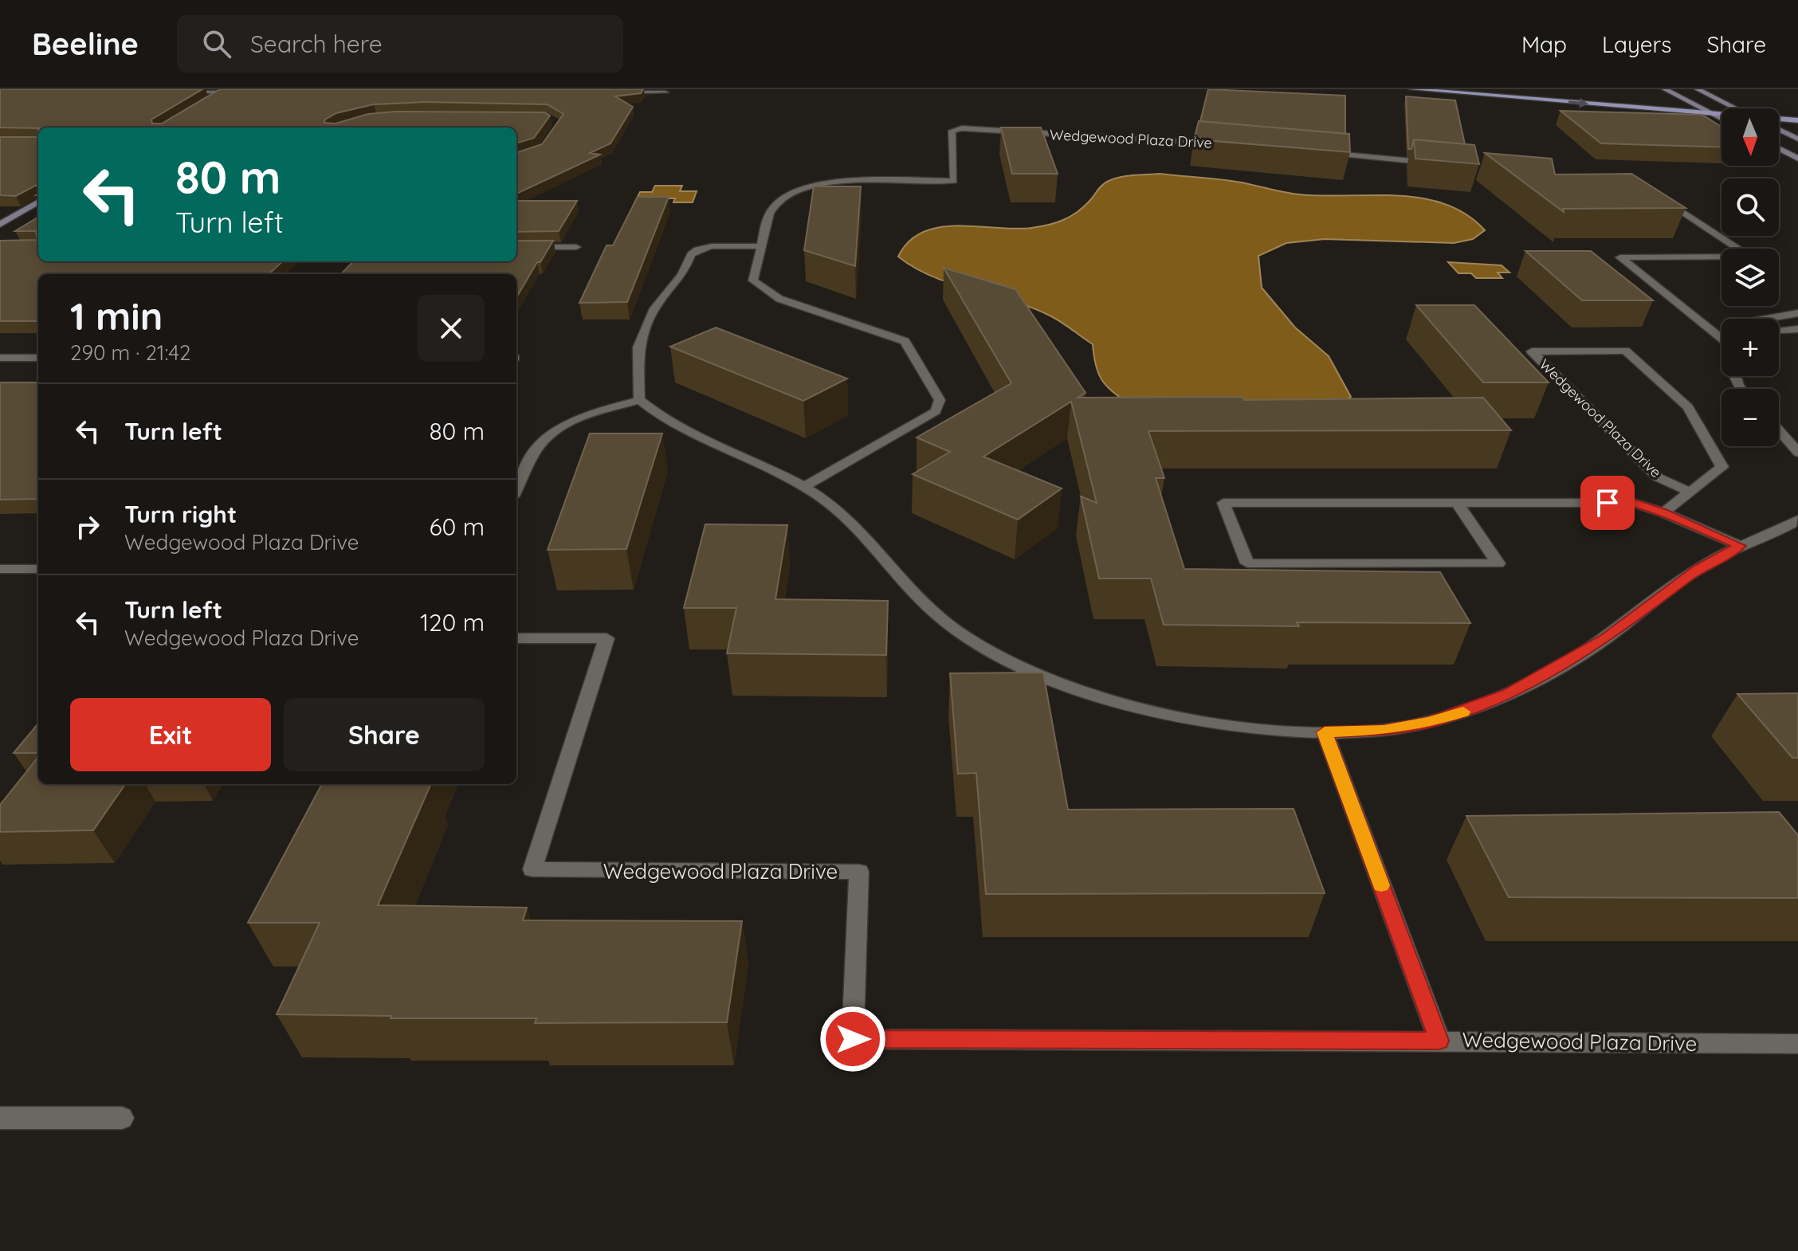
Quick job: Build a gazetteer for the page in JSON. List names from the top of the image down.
{
  "streets": {
    "street": ["Wedgewood Plaza Drive"]
  },
  "north": "bottom",
  "page": {
    "header": "Beeline",
    "search": "Search here",
    "nav": ["Map", "Layers", "Share"],
    "map_buttons": ["+", "−"],
    "turn": ["80 m", "Turn left"],
    "heading": ["1 min", "290 m · 21:42"],
    "list": [
      {
        "name": "Turn left",
        "value": "80 m"
      },
      {
        "name": "Turn right",
        "note": "Wedgewood Plaza Drive",
        "value": "60 m"
      },
      {
        "name": "Turn left",
        "note": "Wedgewood Plaza Drive",
        "value": "120 m"
      }
    ],
    "buttons": ["Exit", "Share"]
  }
}
